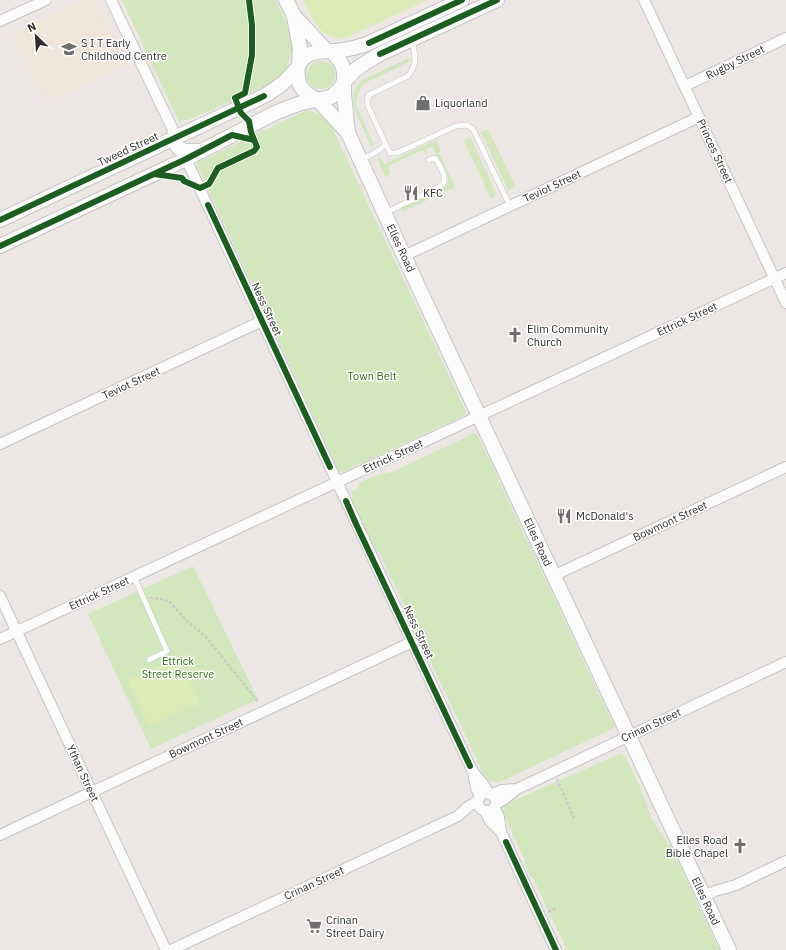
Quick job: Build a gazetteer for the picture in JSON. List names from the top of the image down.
{
  "streets": {
    "main road": ["Tweed Street", "Elles Road"],
    "street": [
      "Rugby Street",
      "Princes Street",
      "Teviot Street",
      "Ness Street",
      "Ettrick Street",
      "Bowmont Street",
      "Crinan Street",
      "Ythan Street"
    ]
  },
  "crossings": [
    ["Rugby Street", "Princes Street"],
    ["Tweed Street", "Elles Road"],
    ["Princes Street", "Teviot Street"],
    ["Princes Street", "Ettrick Street"],
    ["Teviot Street", "Elles Road"],
    ["Teviot Street", "Ness Street"],
    ["Elles Road", "Ettrick Street"],
    ["Elles Road", "Bowmont Street"],
    ["Elles Road", "Crinan Street"],
    ["Ness Street", "Ettrick Street"],
    ["Ness Street", "Bowmont Street"],
    ["Ness Street", "Crinan Street"],
    ["Ettrick Street", "Ythan Street"],
    ["Bowmont Street", "Ythan Street"]
  ],
  "parks": ["Town Belt", "Ettrick Street Reserve"],
  "places": {
    "school or university": ["S I T Early Childhood Centre"],
    "shop": ["Liquorland"],
    "restaurant": ["KFC", "McDonald's"],
    "church": ["Elim Community Church", "Elles Road Bible Chapel"],
    "supermarket": ["Crinan Street Dairy"]
  },
  "north": "top left"
}
